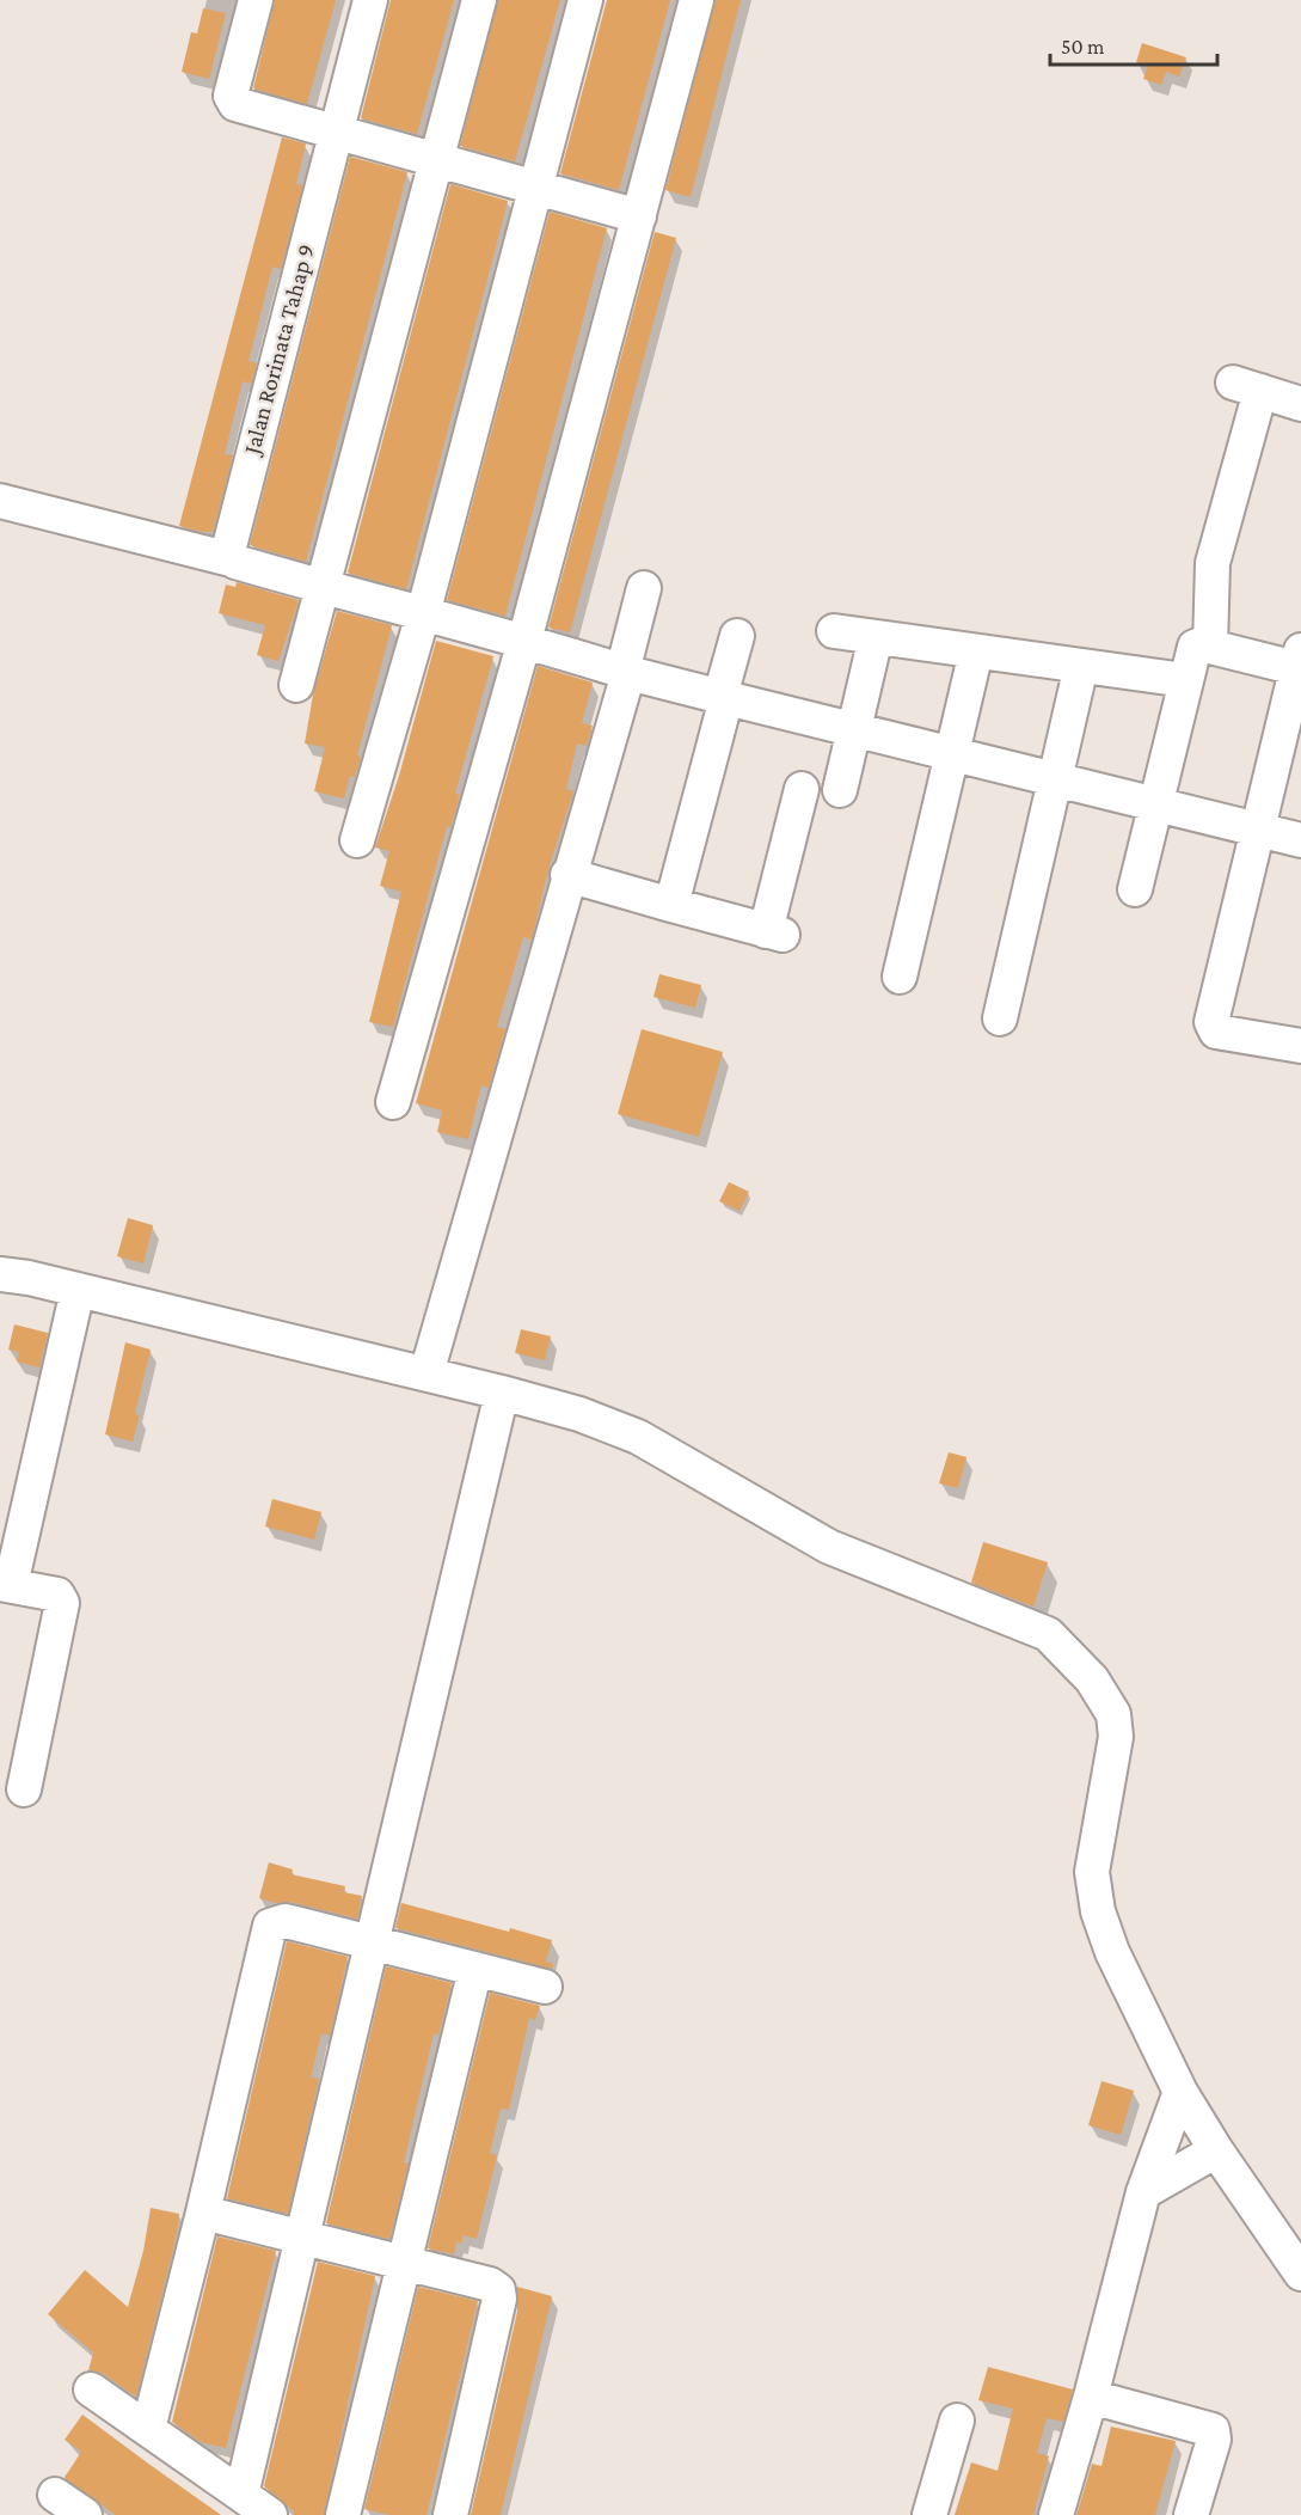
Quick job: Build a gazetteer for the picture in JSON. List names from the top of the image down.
{
  "streets": {
    "street": ["Jalan Rorinata Tahap 9"]
  },
  "scale_bar": "50 m"
}
